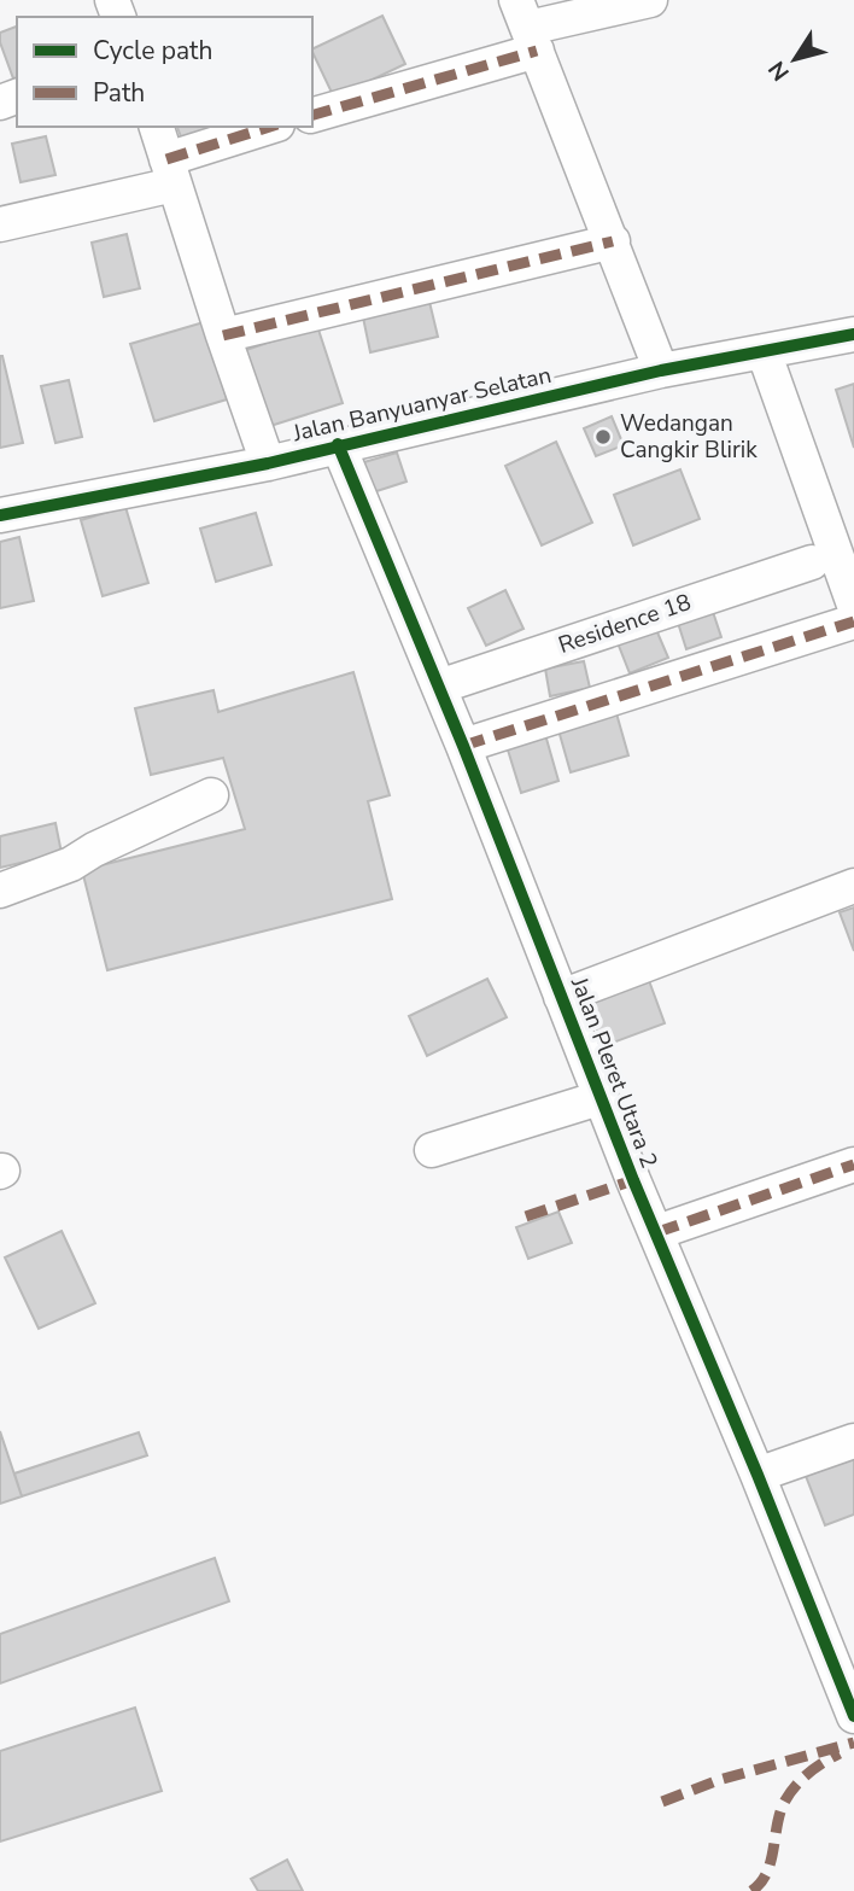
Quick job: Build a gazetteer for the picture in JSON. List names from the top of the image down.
{
  "streets": {
    "street": ["Jalan Banyuanyar Selatan", "Residence 18", "Jalan Pleret Utara 2"]
  },
  "crossings": [
    ["Jalan Banyuanyar Selatan", "Jalan Pleret Utara 2"],
    ["Residence 18", "Jalan Pleret Utara 2"]
  ],
  "places": ["Wedangan Cangkir Blirik"],
  "legend": ["Cycle path", "Path"],
  "north": "bottom left"
}
